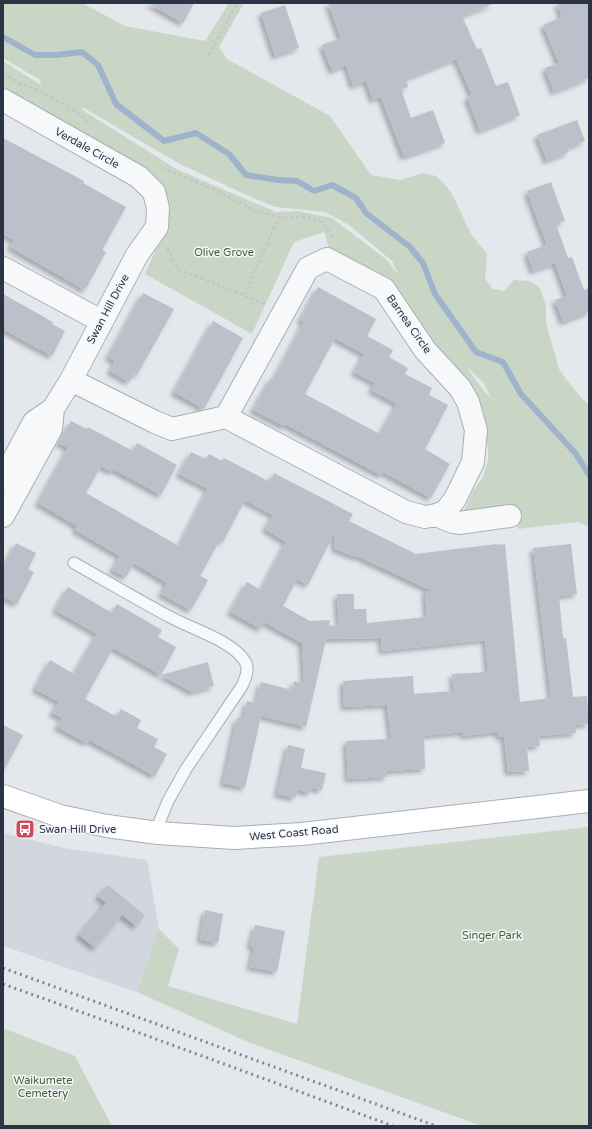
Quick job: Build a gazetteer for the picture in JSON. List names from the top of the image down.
{
  "streets": {
    "main road": ["West Coast Road"],
    "street": ["Verdale Circle", "Swan Hill Drive", "Barnea Circle"]
  },
  "crossings": [
    ["Verdale Circle", "Swan Hill Drive"]
  ],
  "parks": ["Olive Grove", "Singer Park", "Waikumete Cemetery"],
  "places": {
    "bus stop": ["Swan Hill Drive"]
  }
}
